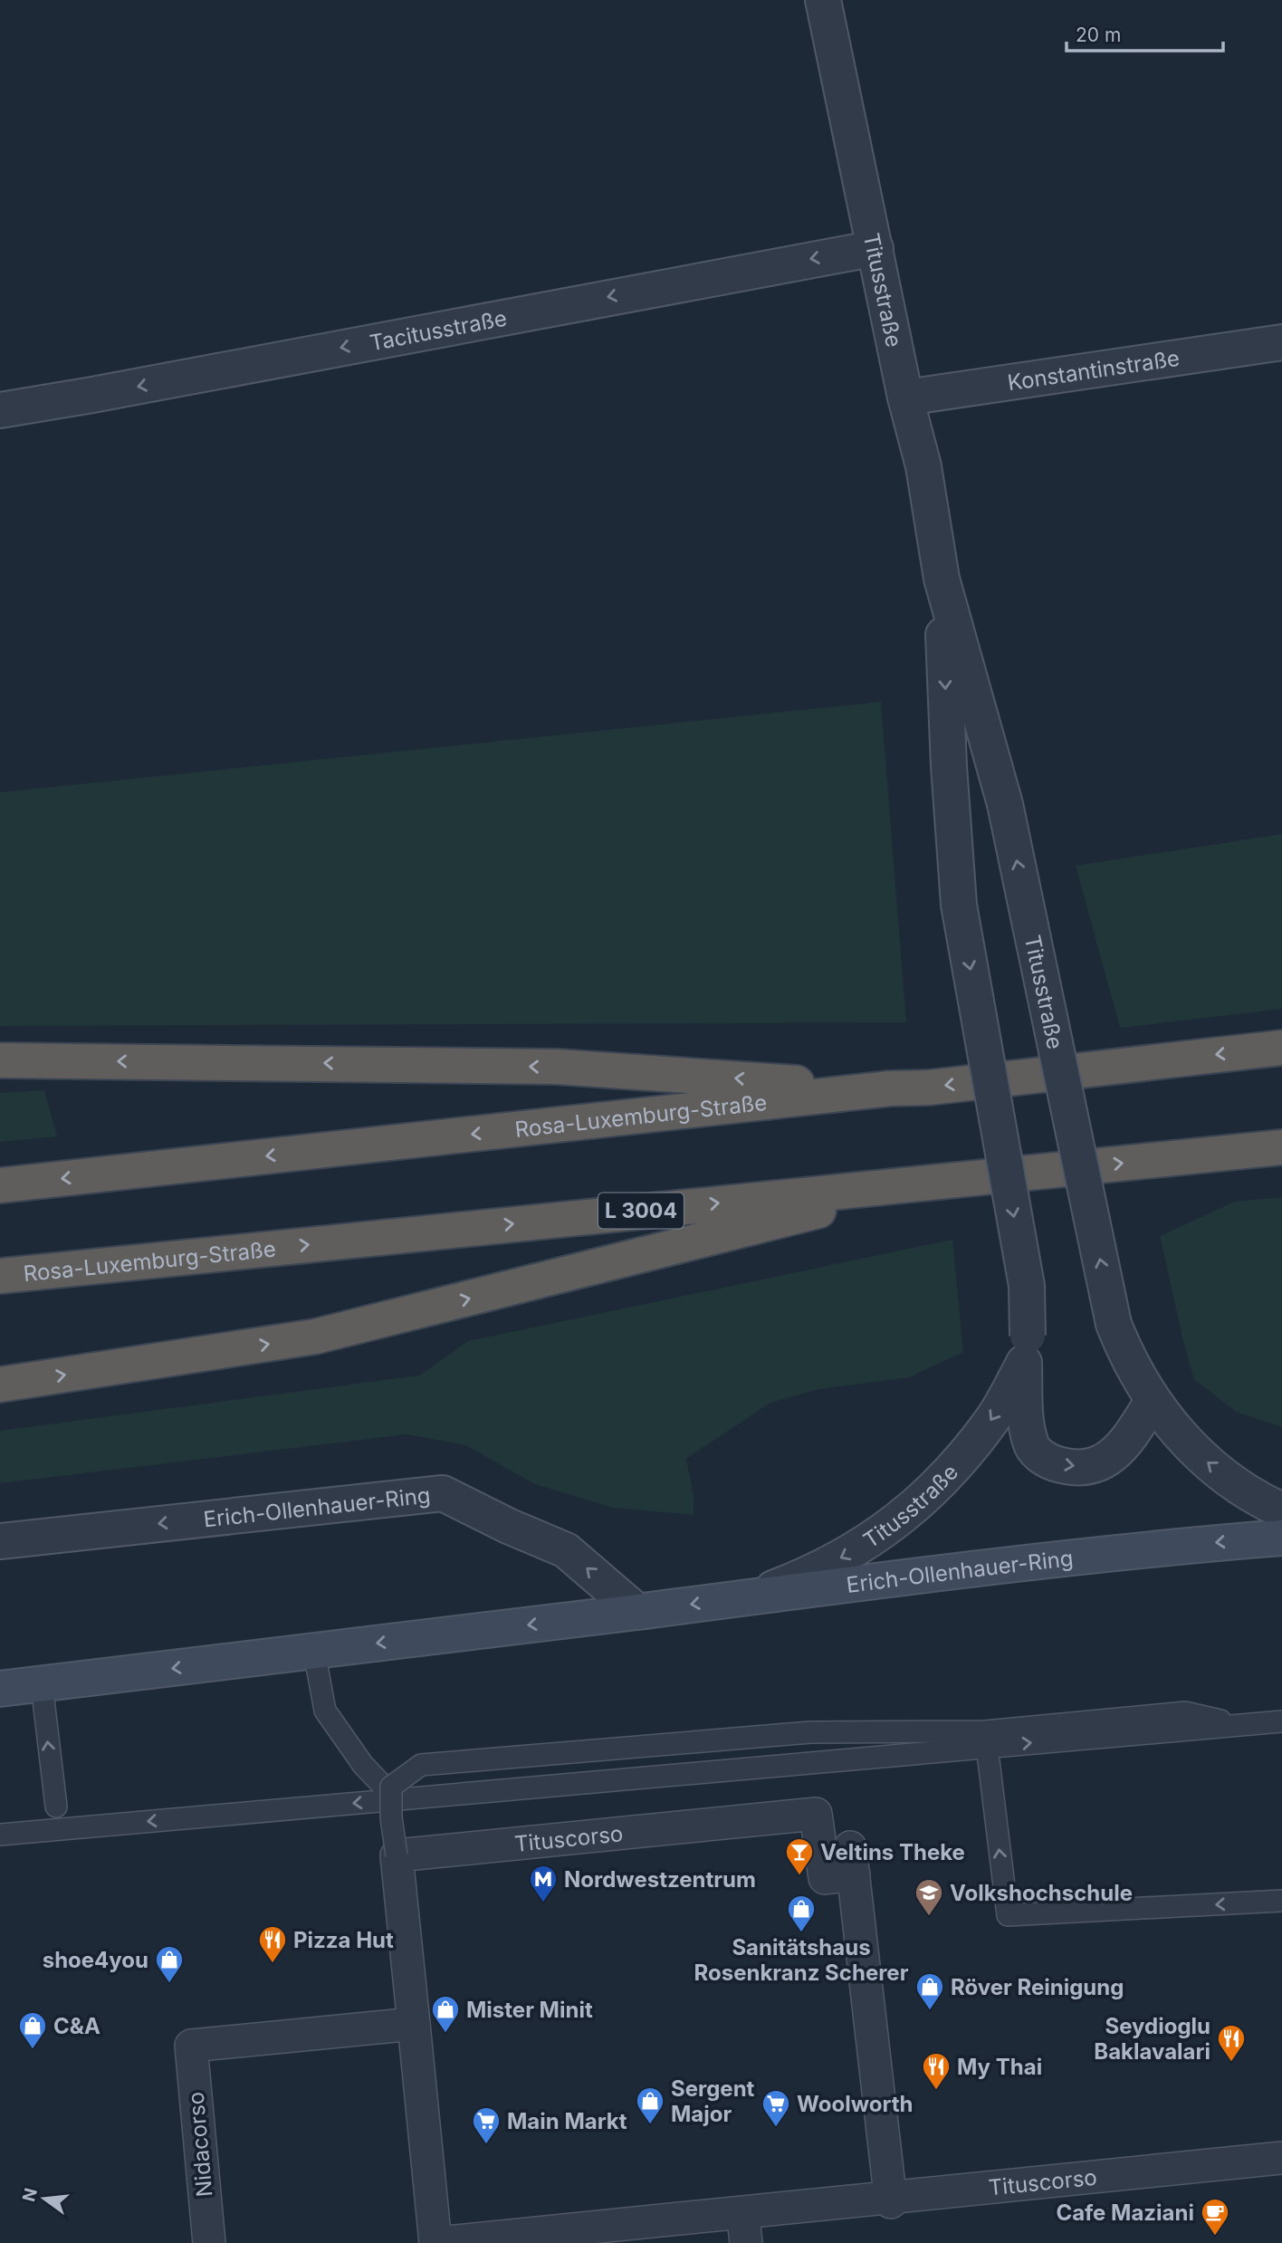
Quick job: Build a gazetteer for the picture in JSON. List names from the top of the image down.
{
  "streets": {
    "highway": ["Rosa-Luxemburg-Straße", "L 3004"],
    "main road": ["Erich-Ollenhauer-Ring"],
    "street": [
      "Titusstraße",
      "Tacitusstraße",
      "Konstantinstraße",
      "Tituscorso",
      "Nidacorso"
    ]
  },
  "crossings": [
    ["Titusstraße", "Tacitusstraße"],
    ["Titusstraße", "Konstantinstraße"],
    ["Titusstraße", "Erich-Ollenhauer-Ring"],
    ["Tituscorso", "Nidacorso"]
  ],
  "one_way": ["Tacitusstraße", "Erich-Ollenhauer-Ring"],
  "places": {
    "bar": ["Veltins Theke"],
    "metro station": ["Nordwestzentrum"],
    "school or university": ["Volkshochschule"],
    "shop": [
      "Sanitätshaus Rosenkranz Scherer",
      "shoe4you",
      "Röver Reinigung",
      "Mister Minit",
      "C&A",
      "Sergent Major"
    ],
    "restaurant": ["Pizza Hut", "Seydioglu Baklavalari", "My Thai"],
    "supermarket": ["Woolworth", "Main Markt"],
    "cafe": ["Cafe Maziani"]
  },
  "scale_bar": "20 m",
  "north": "left"
}
